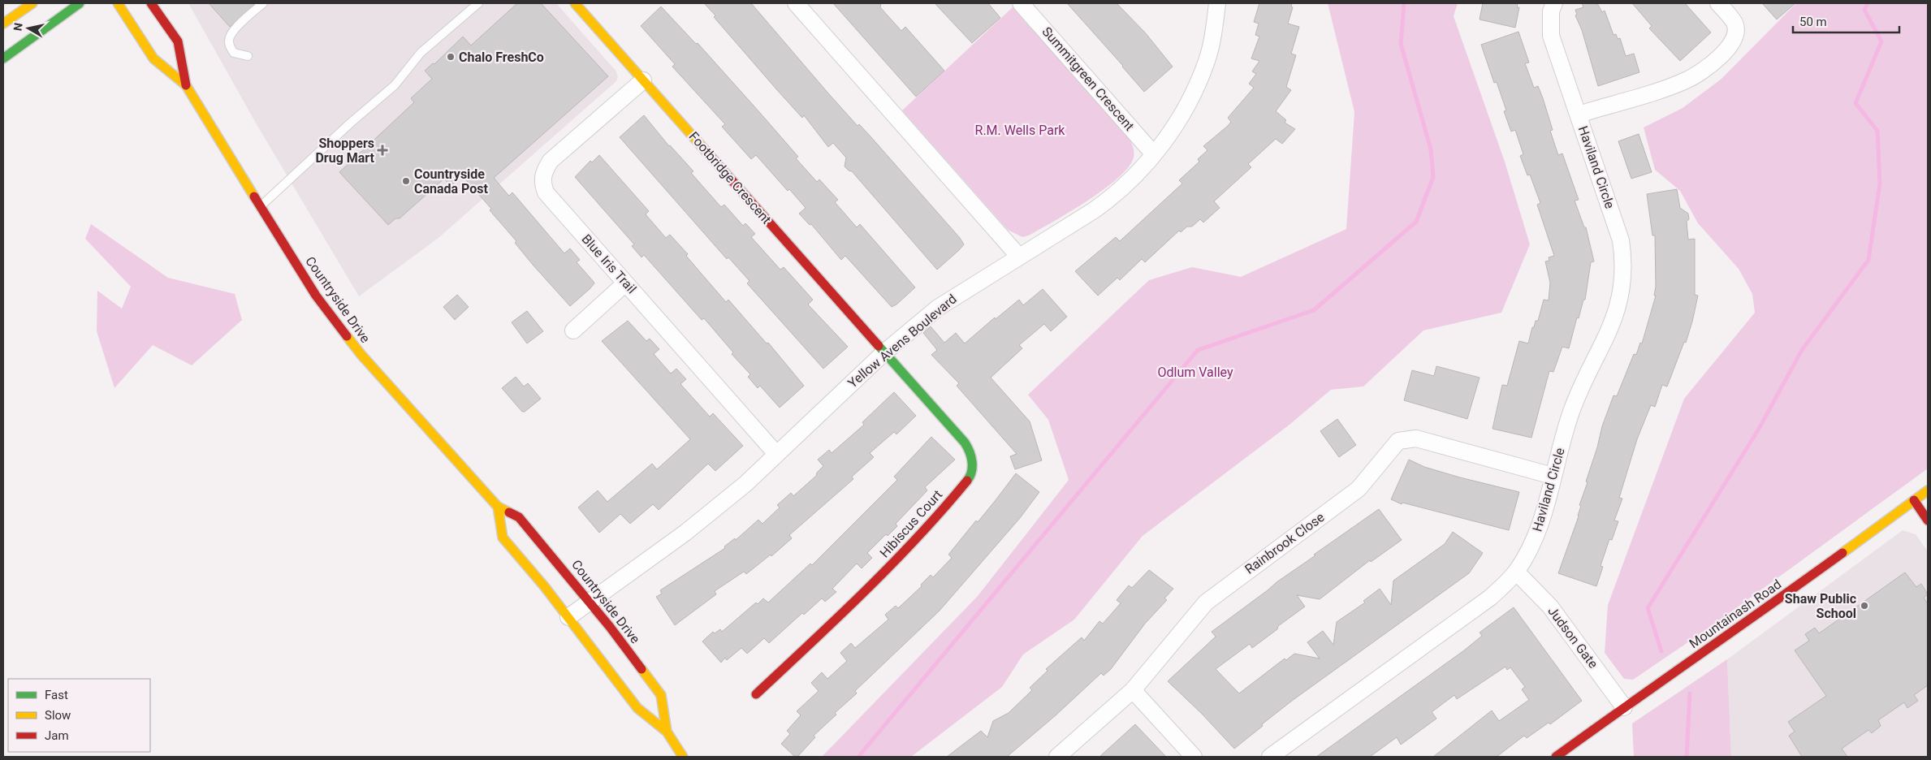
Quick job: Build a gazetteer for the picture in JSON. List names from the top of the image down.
{
  "streets": {
    "main road": [
      "Footbridge Crescent",
      "Countryside Drive",
      "Hibiscus Court",
      "Mountainash Road"
    ],
    "street": [
      "Summitgreen Crescent",
      "Haviland Circle",
      "Blue Iris Trail",
      "Yellow Avens Boulevard",
      "Rainbrook Close",
      "Judson Gate"
    ]
  },
  "crossings": [
    ["Summitgreen Crescent", "Yellow Avens Boulevard"],
    ["Haviland Circle", "Rainbrook Close"],
    ["Haviland Circle", "Judson Gate"],
    ["Footbridge Crescent", "Blue Iris Trail"],
    ["Footbridge Crescent", "Yellow Avens Boulevard"],
    ["Footbridge Crescent", "Hibiscus Court"],
    ["Blue Iris Trail", "Yellow Avens Boulevard"],
    ["Countryside Drive", "Yellow Avens Boulevard"],
    ["Yellow Avens Boulevard", "Hibiscus Court"],
    ["Mountainash Road", "Judson Gate"]
  ],
  "parks": ["R.M. Wells Park", "Odlum Valley"],
  "places": {
    "other": ["Chalo FreshCo", "Countryside Canada Post", "Shaw Public School"],
    "health": ["Shoppers Drug Mart"]
  },
  "legend": ["Fast", "Slow", "Jam"],
  "scale_bar": "50 m",
  "north": "left"
}
